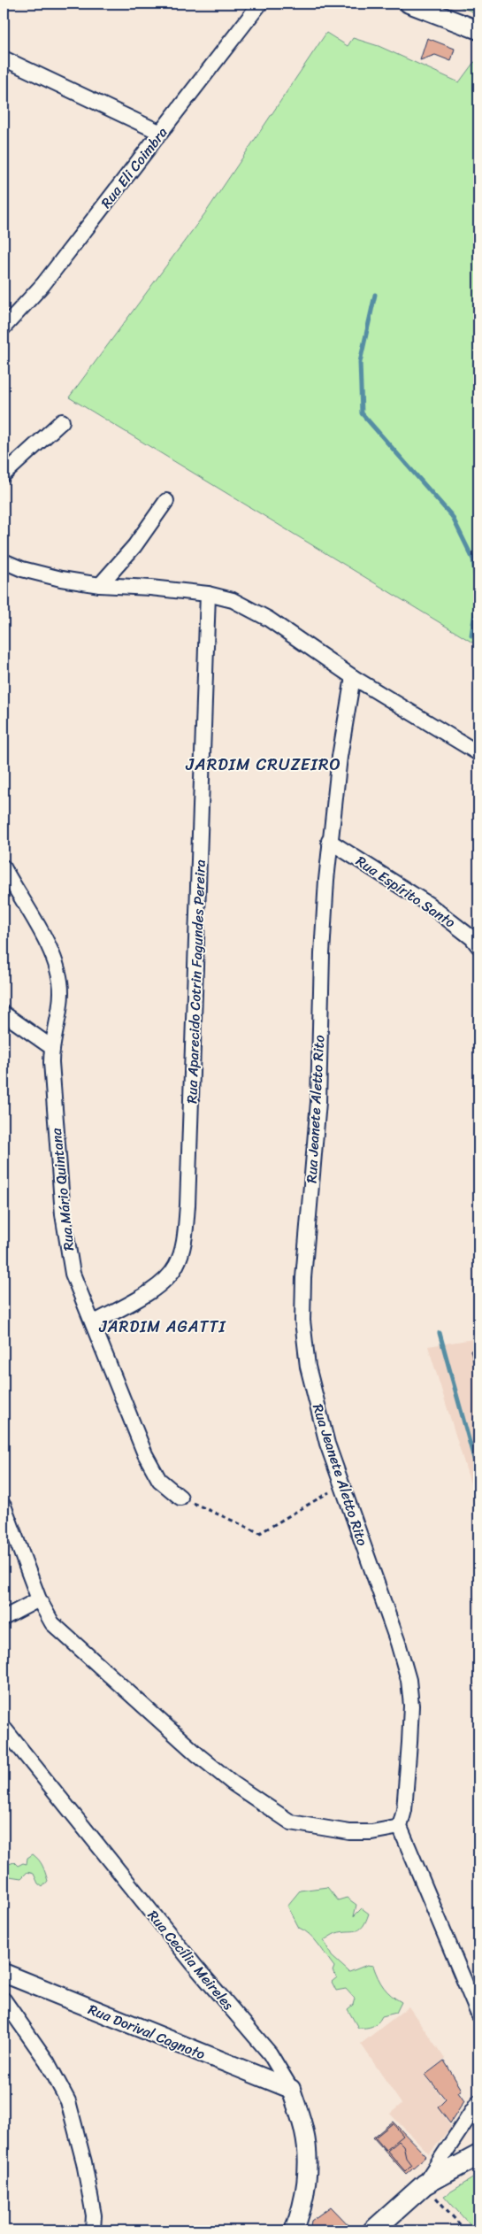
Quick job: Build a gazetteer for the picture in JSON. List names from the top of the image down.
{
  "streets": {
    "street": [
      "Rua Eli Coimbra",
      "Rua Espírito Santo",
      "Rua Aparecido Cotrin Fagundes Pereira",
      "Rua Jeanete Aletto Rito",
      "Rua Mário Quintana",
      "Rua Cecília Meireles",
      "Rua Dorival Cagnoto"
    ]
  },
  "crossings": [
    ["Rua Espírito Santo", "Rua Jeanete Aletto Rito"],
    ["Rua Aparecido Cotrin Fagundes Pereira", "Rua Mário Quintana"],
    ["Rua Cecília Meireles", "Rua Dorival Cagnoto"]
  ],
  "districts": ["JARDIM CRUZEIRO", "JARDIM AGATTI"]
}
